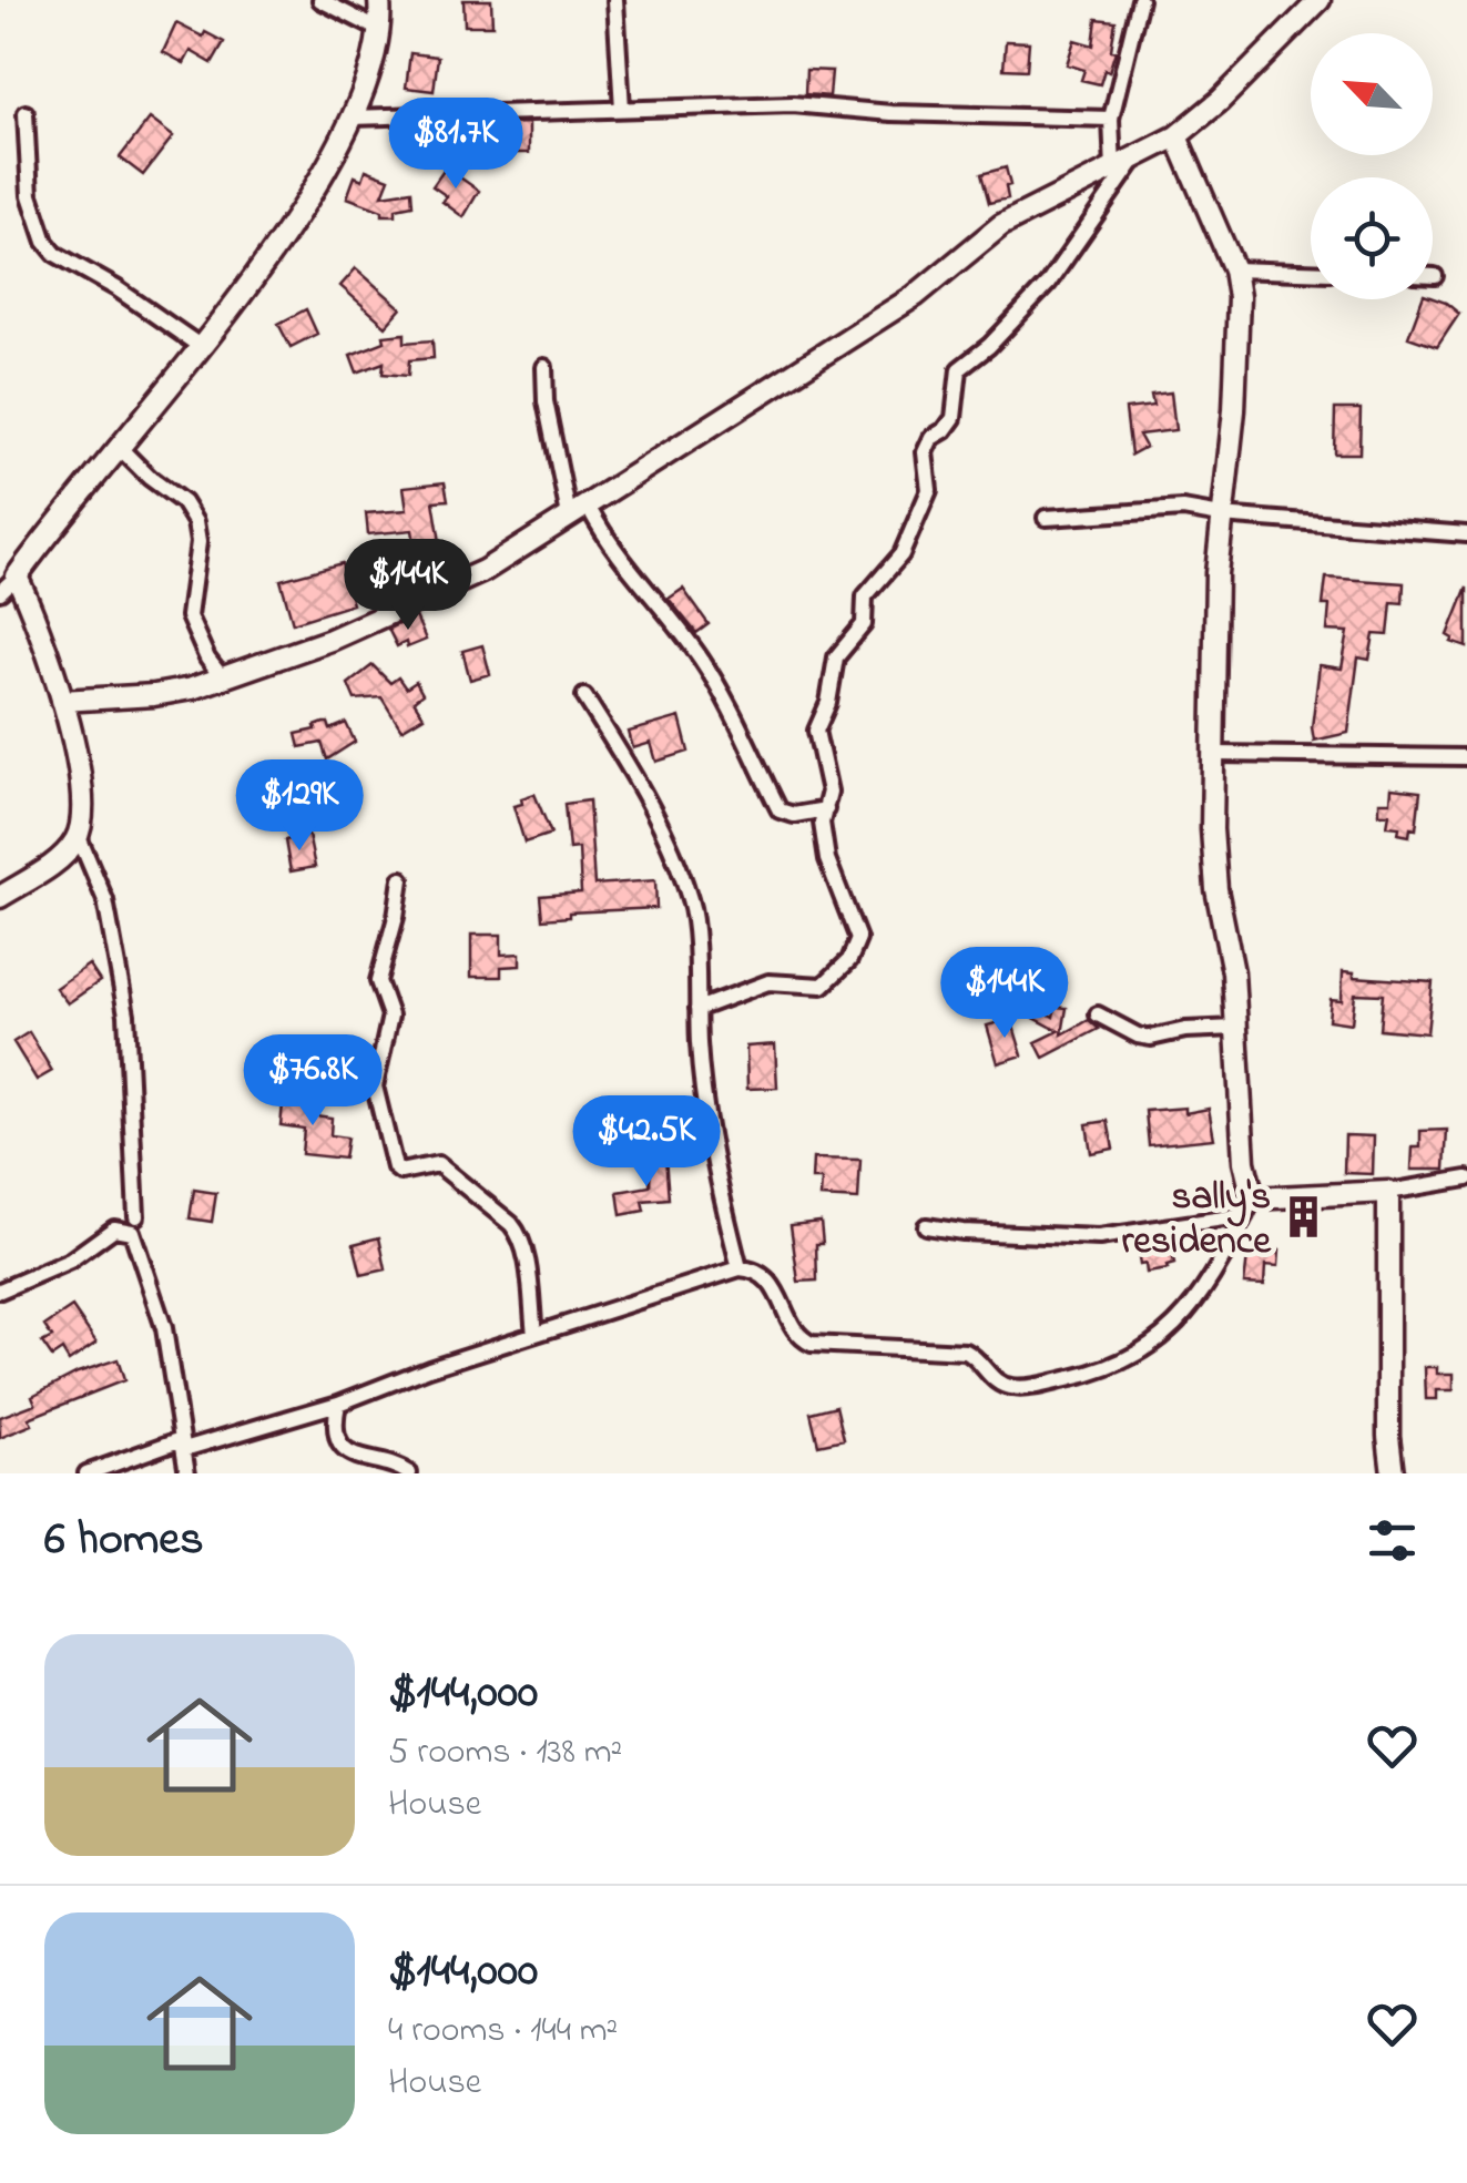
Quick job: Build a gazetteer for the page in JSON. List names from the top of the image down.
{
  "places": {
    "building": ["sally's residence"]
  },
  "north": "top left",
  "page": {
    "price": [
      "$81.7K",
      "$144K",
      "$129K",
      "$144K",
      "$76.8K",
      "$42.5K"
    ],
    "heading": "6 homes",
    "list": [
      {
        "name": "$144,000",
        "note": "5 rooms · 138 m² · House"
      },
      {
        "name": "$144,000",
        "note": "4 rooms · 144 m² · House"
      }
    ]
  }
}
